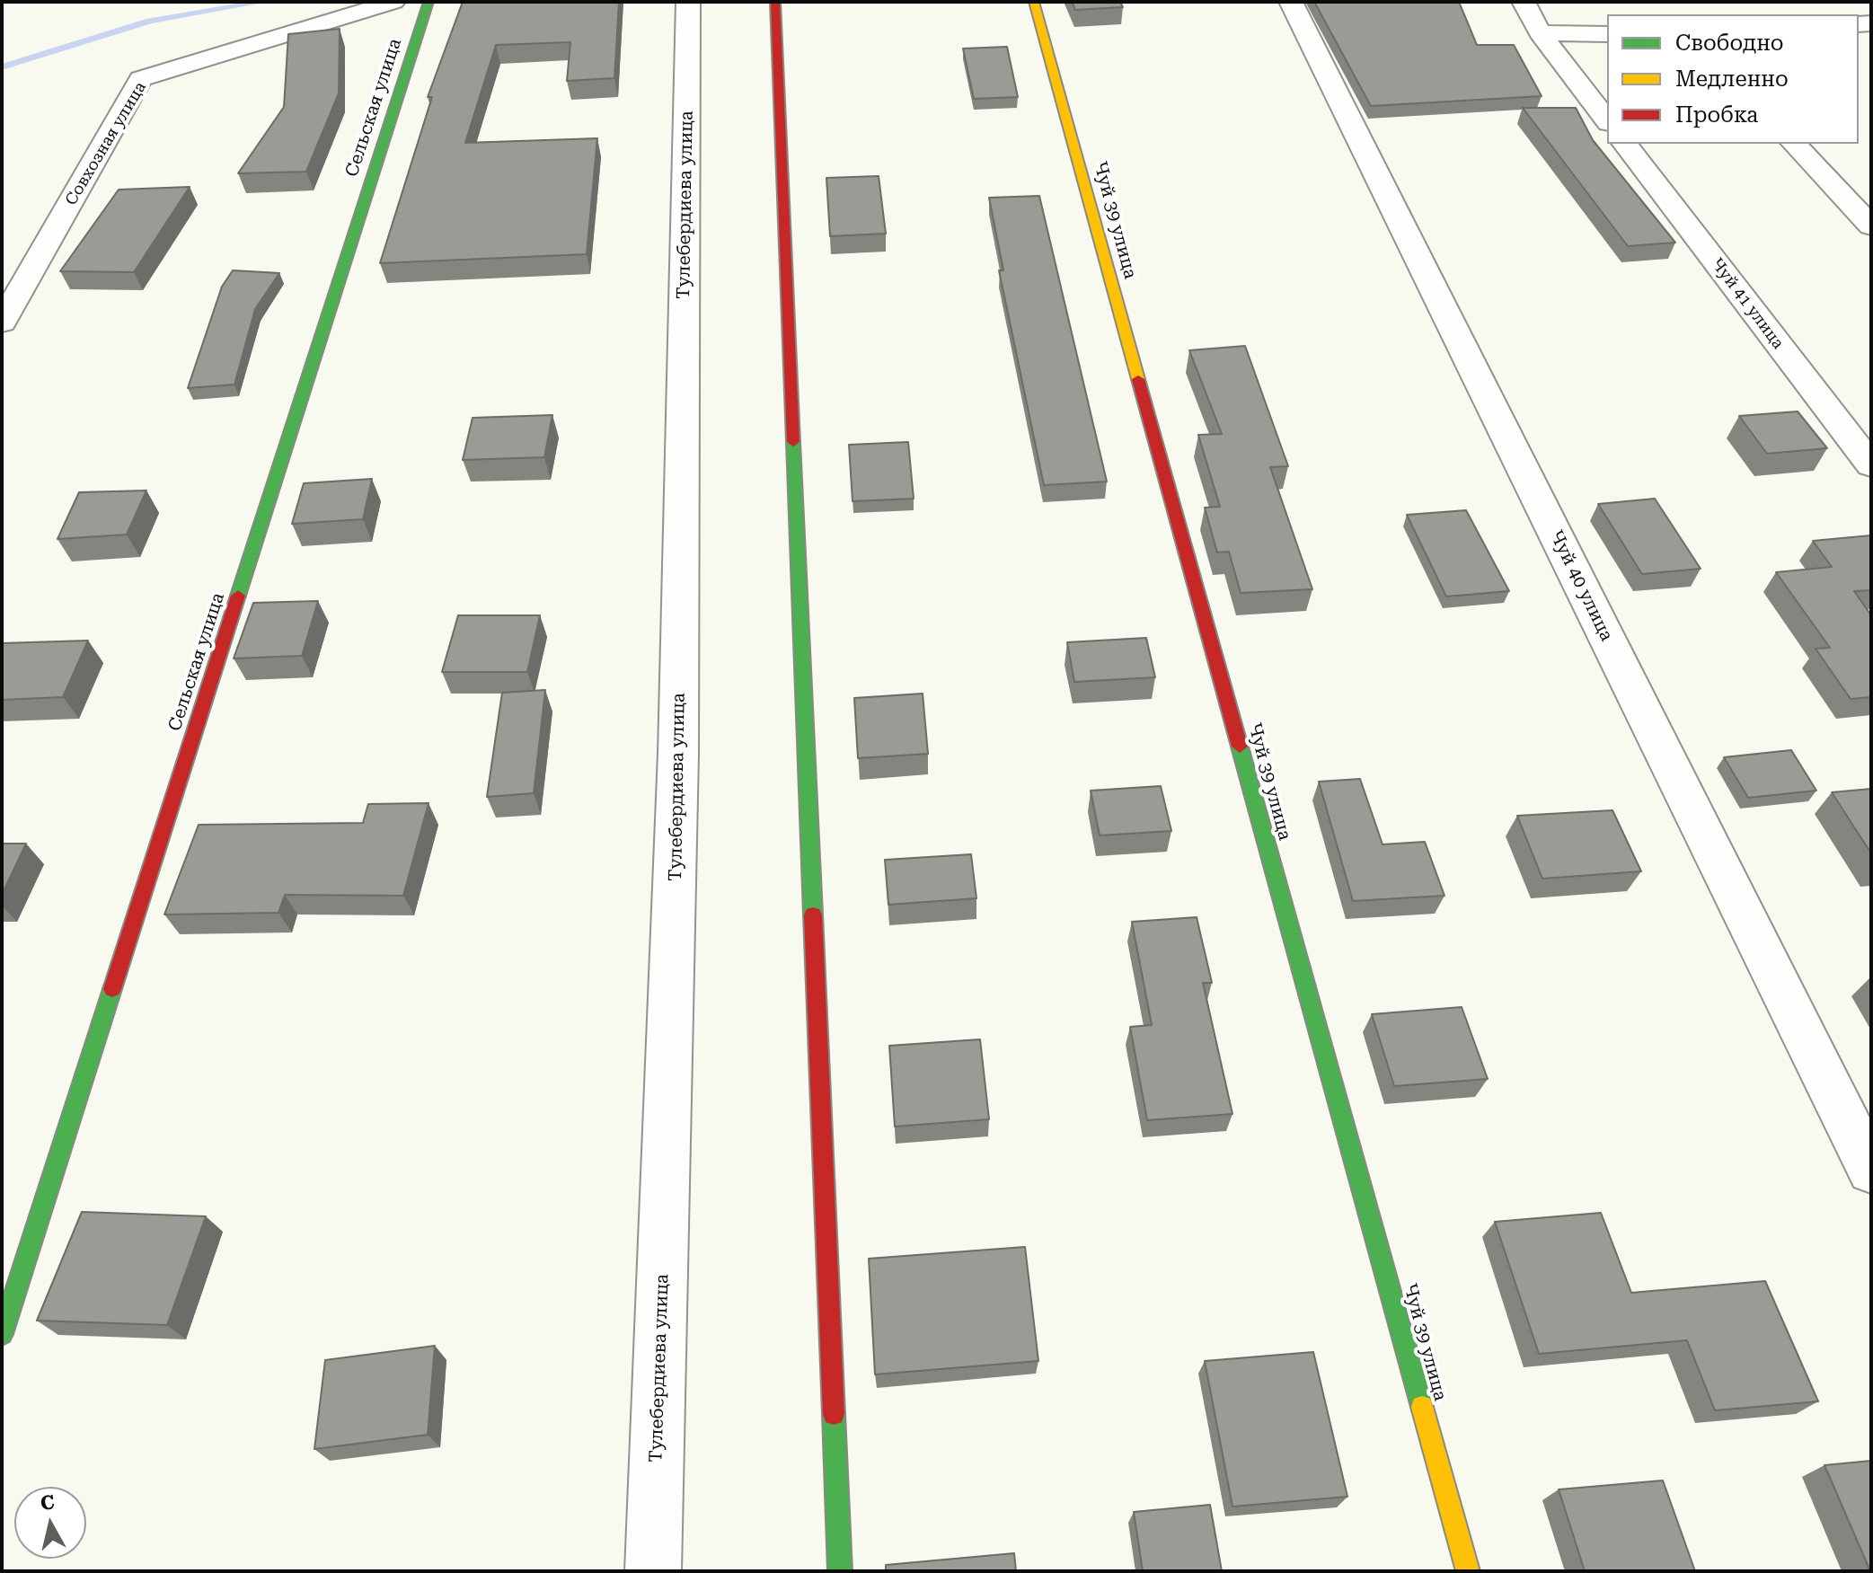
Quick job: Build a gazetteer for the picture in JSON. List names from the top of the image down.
{
  "streets": {
    "street": [
      "Сельская улица",
      "Совхозная улица",
      "Тулебердиева улица",
      "Чуй 39 улица",
      "Чуй 41 улица",
      "Чуй 40 улица"
    ]
  },
  "legend": ["Свободно", "Медленно", "Пробка"],
  "north": "top"
}
